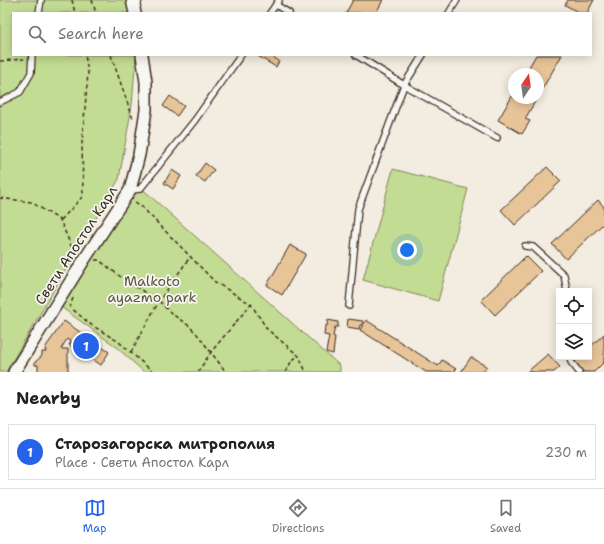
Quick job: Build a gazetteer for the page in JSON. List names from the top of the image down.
{
  "streets": {
    "street": ["Свети Апостол Карл"]
  },
  "parks": ["Malkoto ayazmo park"],
  "north": "top",
  "page": {
    "search": "Search here",
    "pins": "1",
    "heading": "Nearby",
    "list": [
      {
        "mark": "1",
        "name": "Старозагорска митрополия",
        "note": "Place · Свети Апостол Карл",
        "value": "230 m"
      }
    ],
    "nav": ["Map", "Directions", "Saved"]
  }
}
